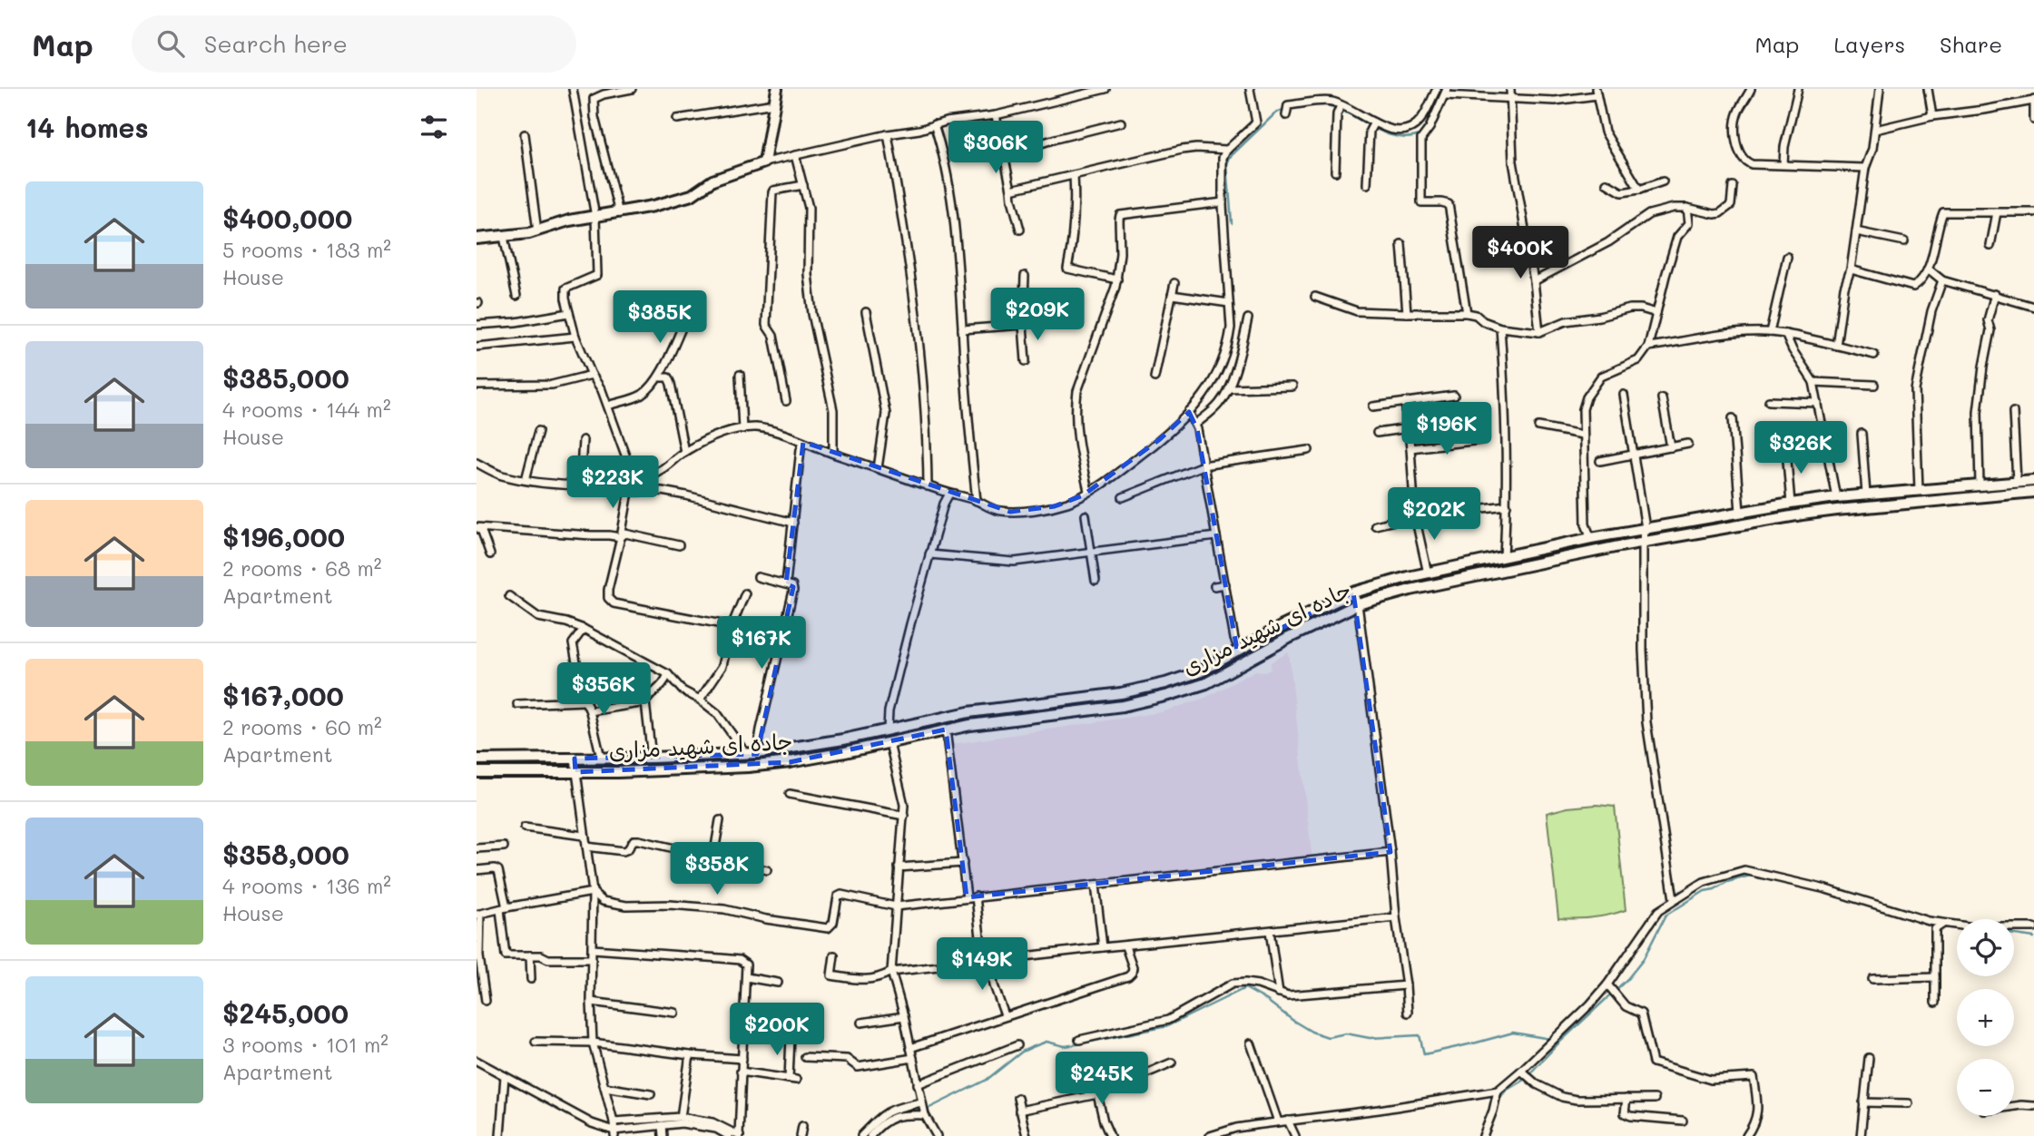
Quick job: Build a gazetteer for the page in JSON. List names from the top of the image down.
{
  "streets": {
    "main road": ["جاده ای شهید مزاری"]
  },
  "page": {
    "header": "Map",
    "search": "Search here",
    "nav": ["Map", "Layers", "Share"],
    "heading": "14 homes",
    "price": [
      "$306K",
      "$400K",
      "$209K",
      "$385K",
      "$196K",
      "$326K",
      "$223K",
      "$202K",
      "$167K",
      "$356K",
      "$358K",
      "$149K",
      "$200K",
      "$245K"
    ],
    "list": [
      {
        "name": "$400,000",
        "note": "5 rooms · 183 m² · House"
      },
      {
        "name": "$385,000",
        "note": "4 rooms · 144 m² · House"
      },
      {
        "name": "$196,000",
        "note": "2 rooms · 68 m² · Apartment"
      },
      {
        "name": "$167,000",
        "note": "2 rooms · 60 m² · Apartment"
      },
      {
        "name": "$358,000",
        "note": "4 rooms · 136 m² · House"
      },
      {
        "name": "$245,000",
        "note": "3 rooms · 101 m² · Apartment"
      }
    ],
    "map_buttons": ["+", "−"]
  }
}
